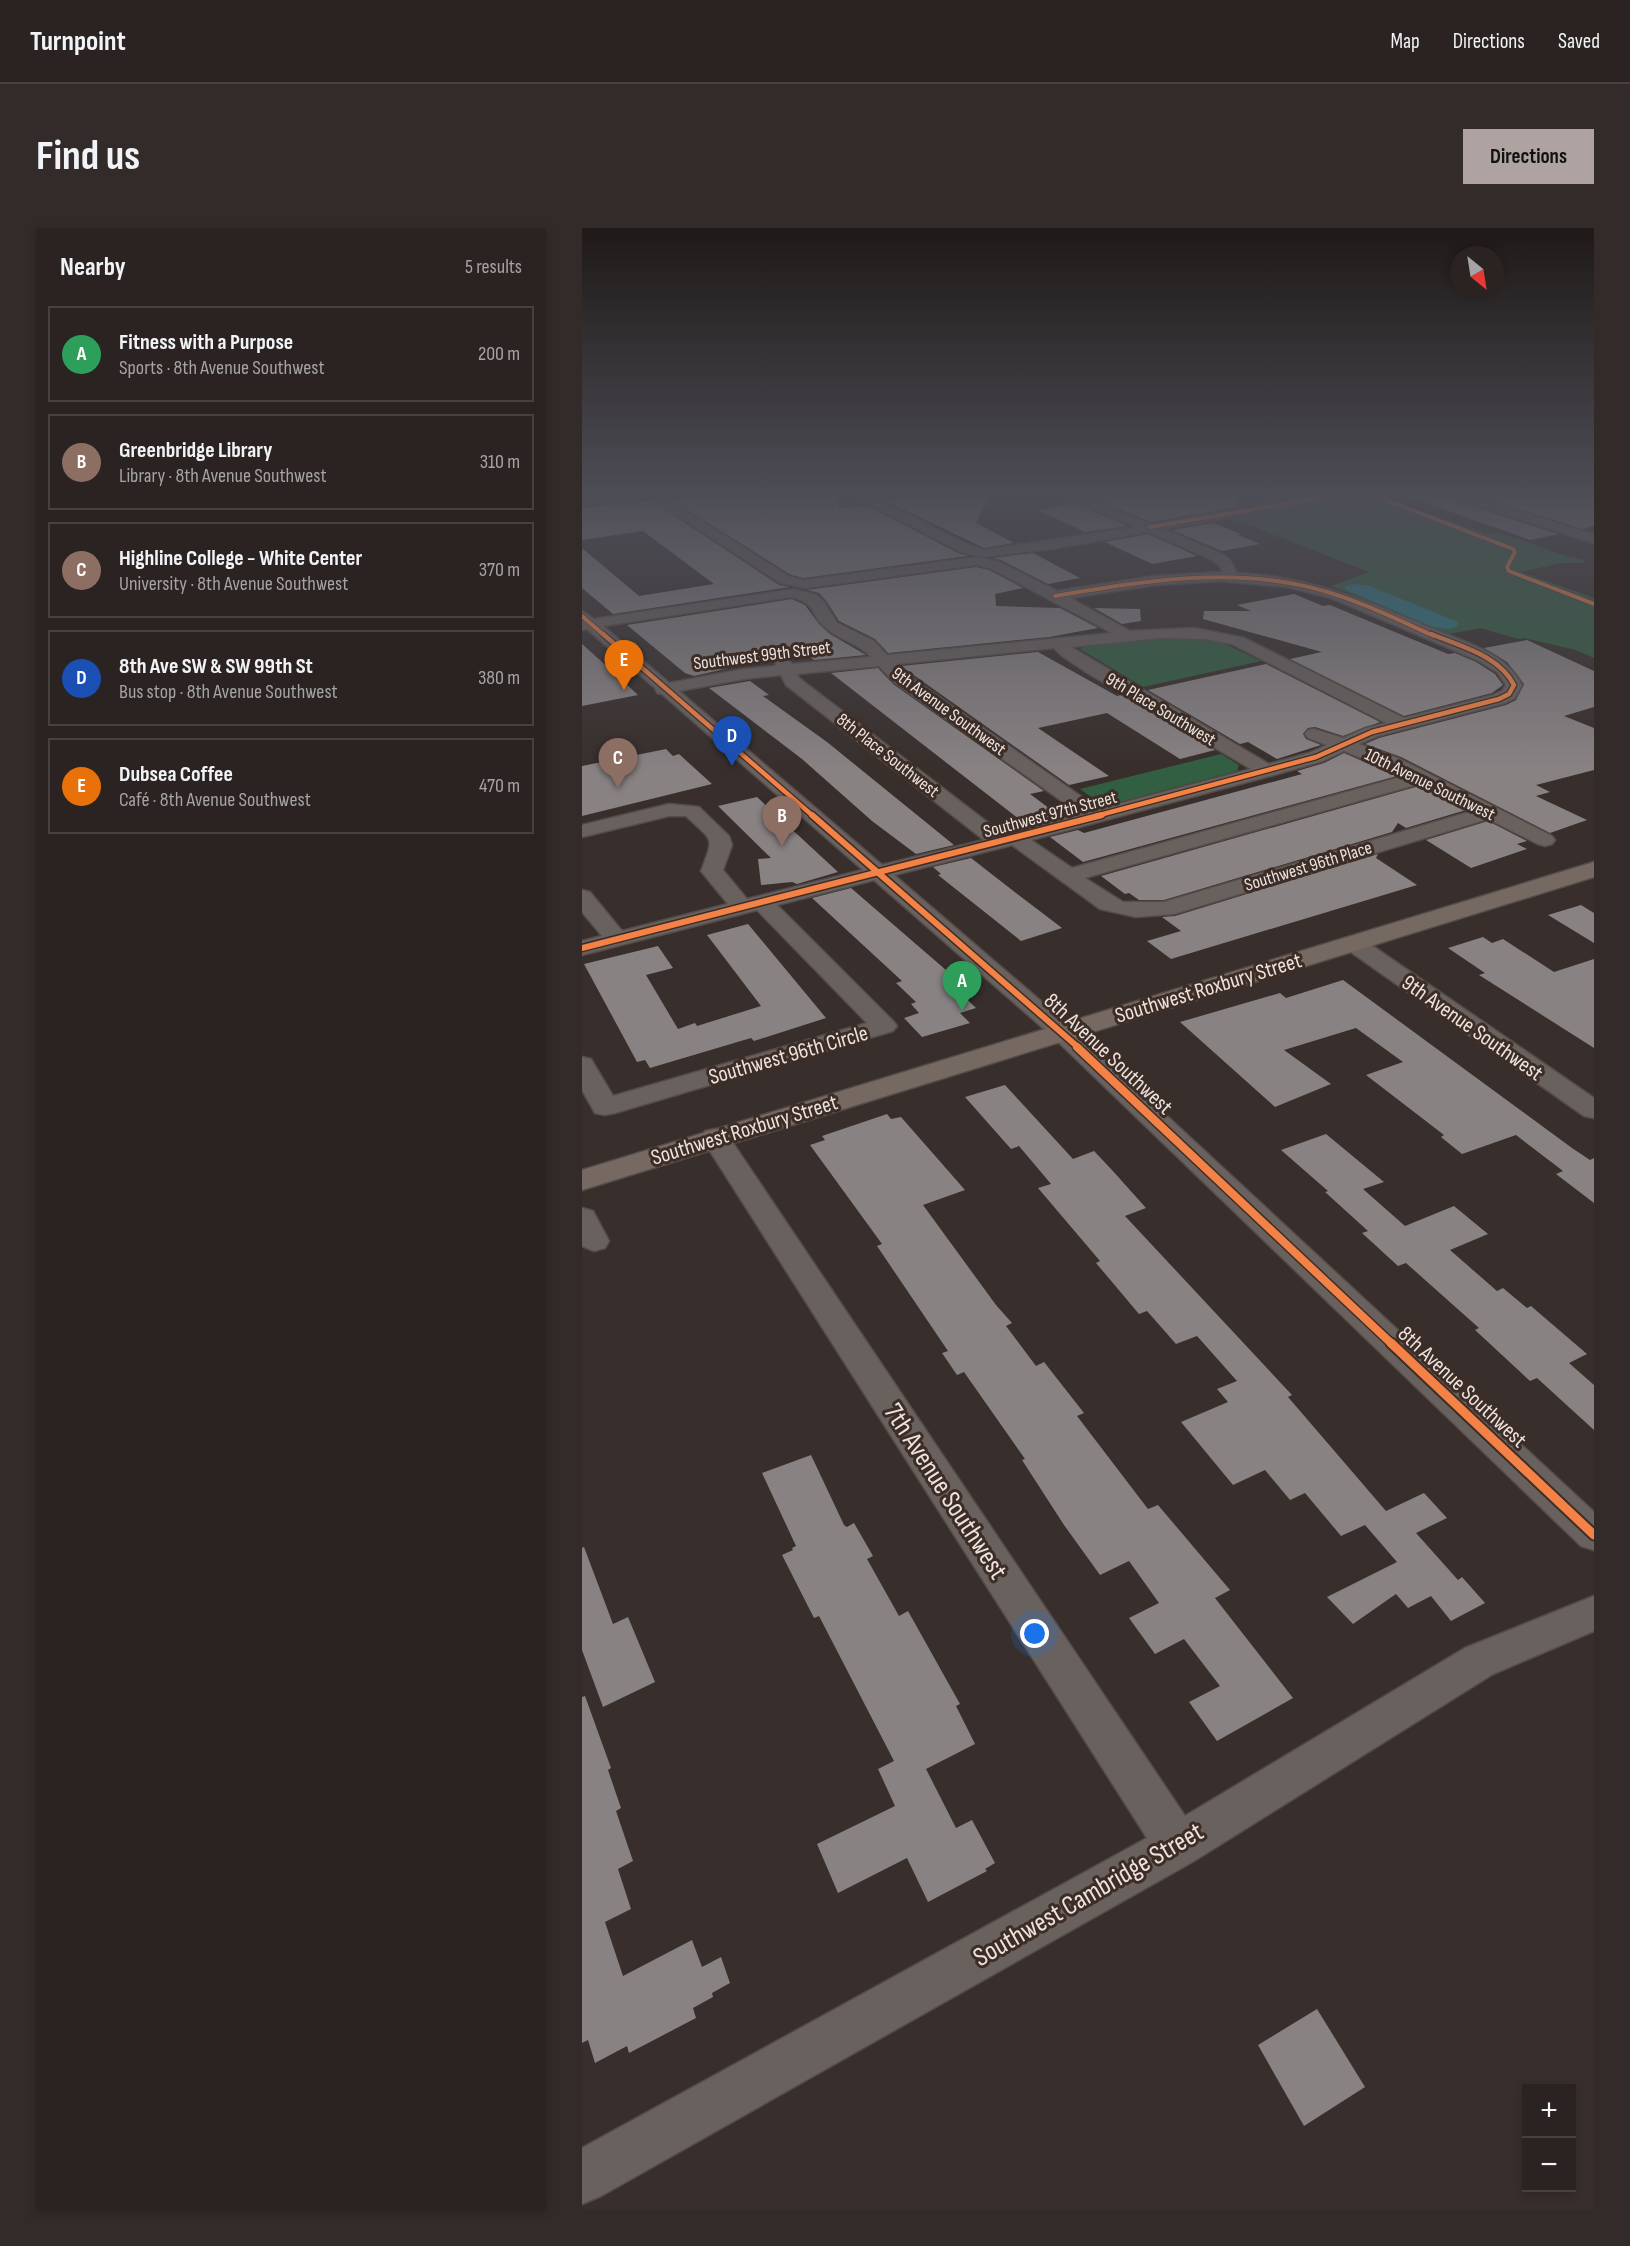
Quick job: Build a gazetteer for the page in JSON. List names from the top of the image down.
{
  "streets": {
    "main road": ["Southwest Roxbury Street"],
    "street": [
      "Southwest 99th Street",
      "9th Place Southwest",
      "9th Avenue Southwest",
      "8th Place Southwest",
      "10th Avenue Southwest",
      "Southwest 97th Street",
      "Southwest 96th Place",
      "8th Avenue Southwest",
      "Southwest 96th Circle",
      "7th Avenue Southwest",
      "Southwest Cambridge Street"
    ]
  },
  "crossings": [
    ["Southwest 99th Street", "9th Place Southwest"],
    ["Southwest 99th Street", "9th Avenue Southwest"],
    ["Southwest 99th Street", "8th Place Southwest"],
    ["Southwest 99th Street", "Southwest 97th Street"],
    ["Southwest 99th Street", "8th Avenue Southwest"],
    ["9th Place Southwest", "Southwest 97th Street"],
    ["9th Avenue Southwest", "Southwest 97th Street"],
    ["9th Avenue Southwest", "Southwest Roxbury Street"],
    ["8th Place Southwest", "Southwest 97th Street"],
    ["8th Place Southwest", "Southwest 96th Place"],
    ["10th Avenue Southwest", "Southwest 97th Street"],
    ["10th Avenue Southwest", "Southwest 96th Place"],
    ["Southwest 97th Street", "8th Avenue Southwest"],
    ["Southwest 97th Street", "Southwest 96th Circle"],
    ["Southwest Roxbury Street", "8th Avenue Southwest"],
    ["Southwest Roxbury Street", "7th Avenue Southwest"],
    ["7th Avenue Southwest", "Southwest Cambridge Street"]
  ],
  "north": "bottom right",
  "page": {
    "header": "Turnpoint",
    "nav": ["Map", "Directions", "Saved"],
    "buttons": "Directions",
    "title": "Find us",
    "heading": ["Nearby", "5 results"],
    "list": [
      {
        "mark": "A",
        "name": "Fitness with a Purpose",
        "note": "Sports · 8th Avenue Southwest",
        "value": "200 m"
      },
      {
        "mark": "B",
        "name": "Greenbridge Library",
        "note": "Library · 8th Avenue Southwest",
        "value": "310 m"
      },
      {
        "mark": "C",
        "name": "Highline College - White Center",
        "note": "University · 8th Avenue Southwest",
        "value": "370 m"
      },
      {
        "mark": "D",
        "name": "8th Ave SW & SW 99th St",
        "note": "Bus stop · 8th Avenue Southwest",
        "value": "380 m"
      },
      {
        "mark": "E",
        "name": "Dubsea Coffee",
        "note": "Café · 8th Avenue Southwest",
        "value": "470 m"
      }
    ],
    "pins": [
      "E",
      "D",
      "C",
      "B",
      "A"
    ],
    "map_buttons": ["+", "−"]
  }
}
